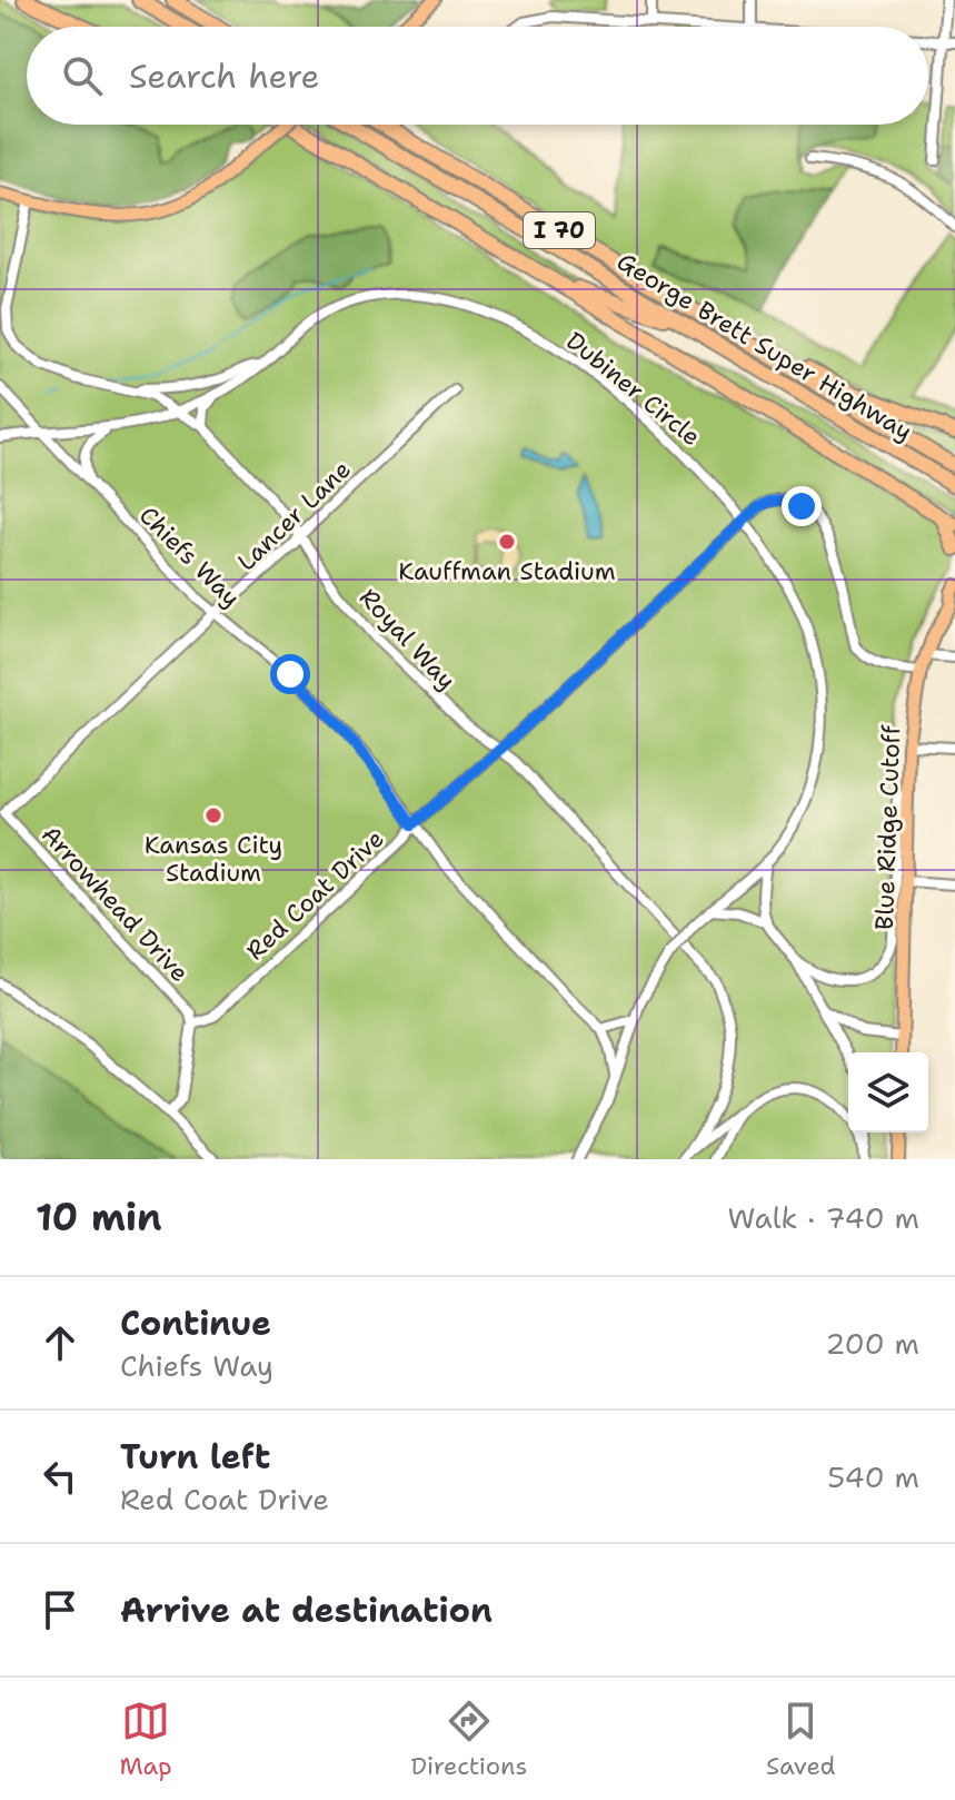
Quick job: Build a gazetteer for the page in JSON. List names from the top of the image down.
{
  "streets": {
    "highway": ["I 70", "George Brett Super Highway"],
    "main road": ["Blue Ridge Cutoff"],
    "street": [
      "Dubiner Circle",
      "Lancer Lane",
      "Chiefs Way",
      "Royal Way",
      "Red Coat Drive",
      "Arrowhead Drive"
    ]
  },
  "crossings": [
    ["Dubiner Circle", "Chiefs Way"],
    ["Dubiner Circle", "Royal Way"],
    ["Lancer Lane", "Chiefs Way"],
    ["Lancer Lane", "Royal Way"],
    ["Lancer Lane", "Arrowhead Drive"],
    ["Chiefs Way", "Red Coat Drive"],
    ["Royal Way", "Red Coat Drive"],
    ["Blue Ridge Cutoff", "Red Coat Drive"],
    ["Red Coat Drive", "Arrowhead Drive"]
  ],
  "places": ["Kauffman Stadium", "Kansas City Stadium"],
  "page": {
    "search": "Search here",
    "heading": ["10 min", "Walk · 740 m"],
    "list": [
      ["Continue", "Chiefs Way", "200 m"],
      ["Turn left", "Red Coat Drive", "540 m"],
      "Arrive at destination"
    ],
    "nav": ["Map", "Directions", "Saved"]
  }
}
